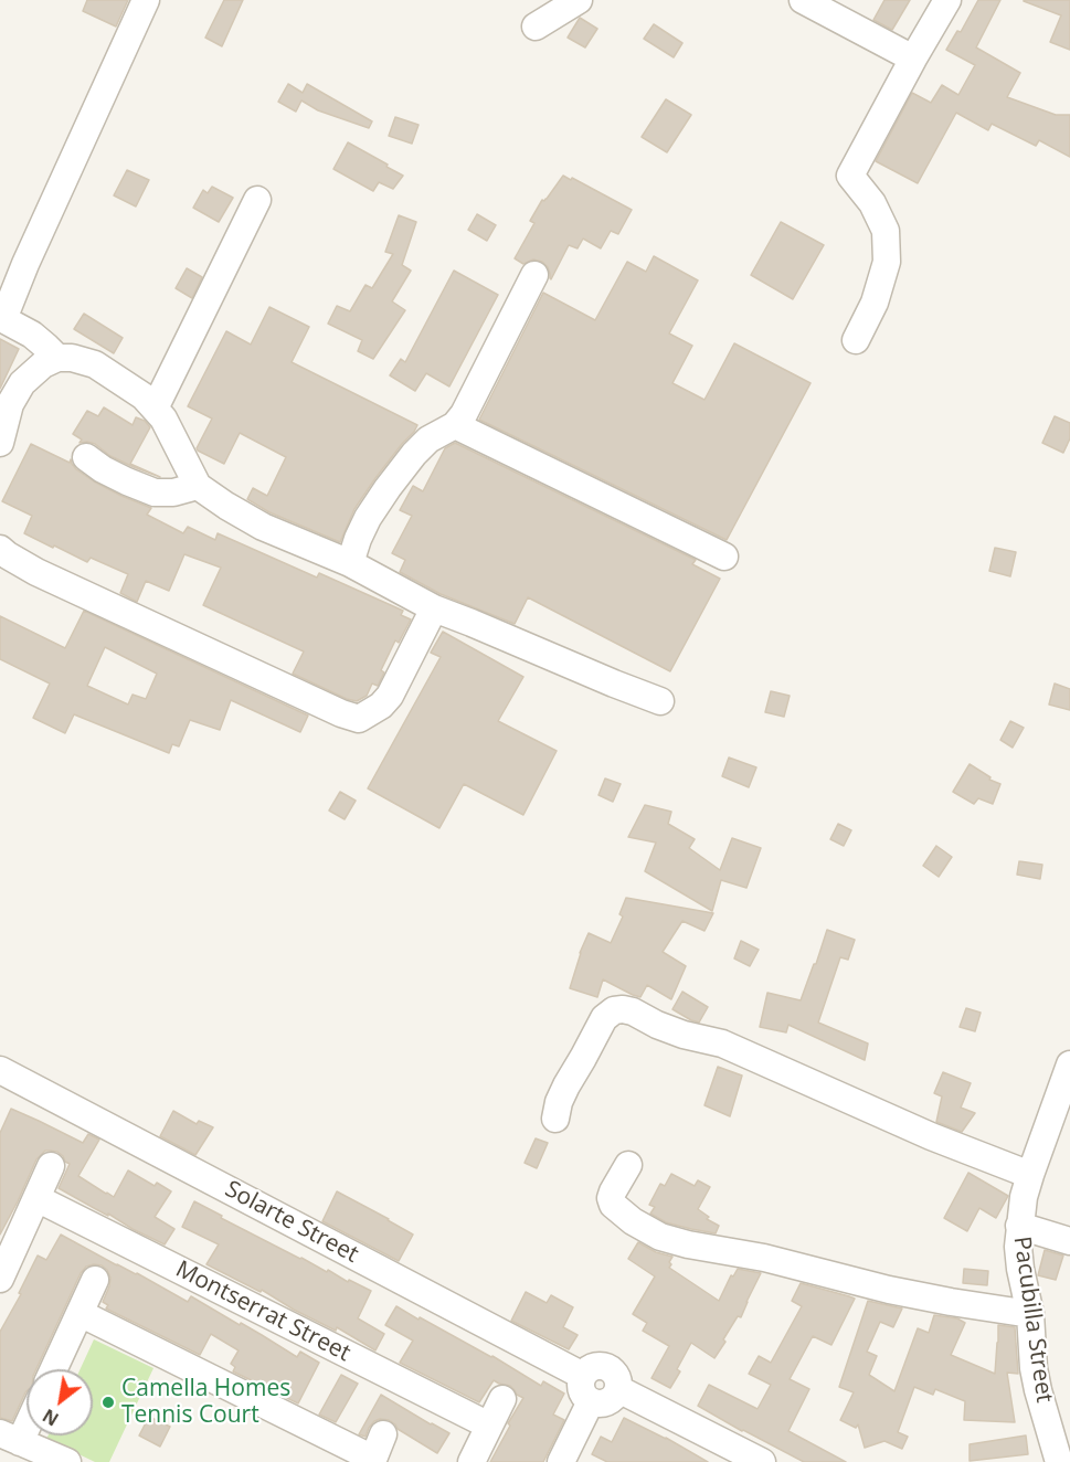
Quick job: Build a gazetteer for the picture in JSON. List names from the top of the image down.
{
  "streets": {
    "street": ["Solarte Street", "Montserrat Street", "Pacubilla Street"]
  },
  "places": ["Camella Homes Tennis Court"],
  "north": "bottom left"
}
